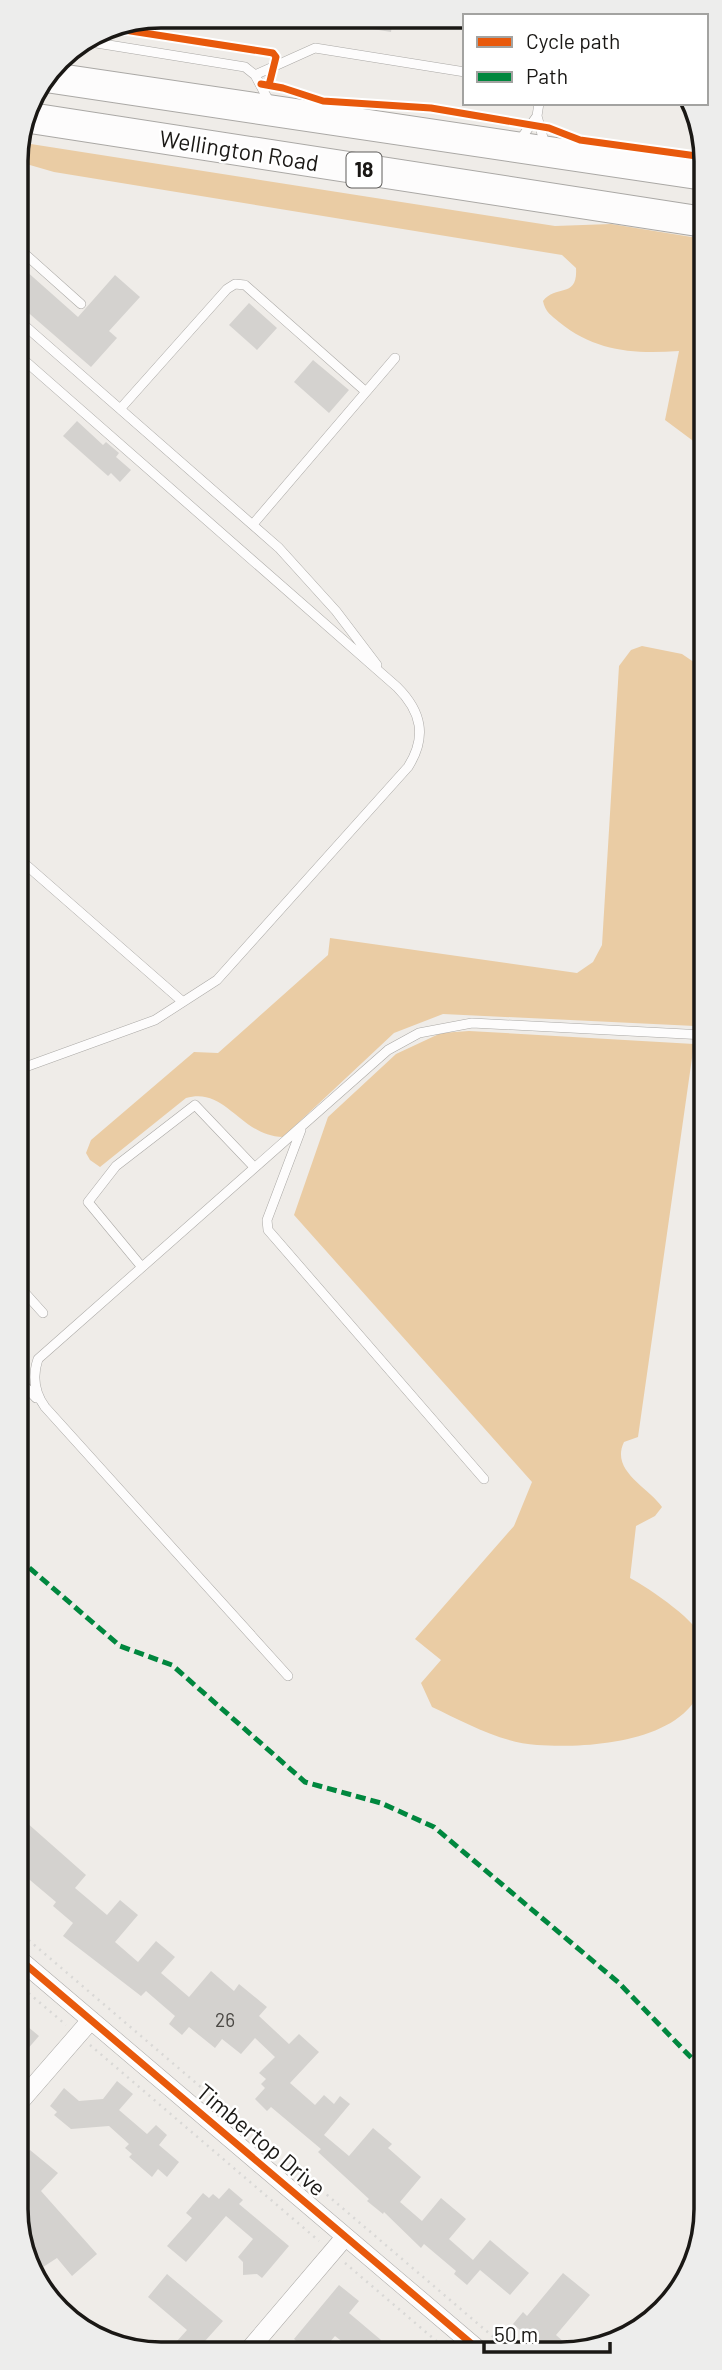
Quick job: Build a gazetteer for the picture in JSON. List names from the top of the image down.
{
  "streets": {
    "highway": ["Wellington Road", "18"],
    "street": ["Timbertop Drive"]
  },
  "house_numbers": ["26"],
  "legend": ["Cycle path", "Path"],
  "scale_bar": "50 m"
}
